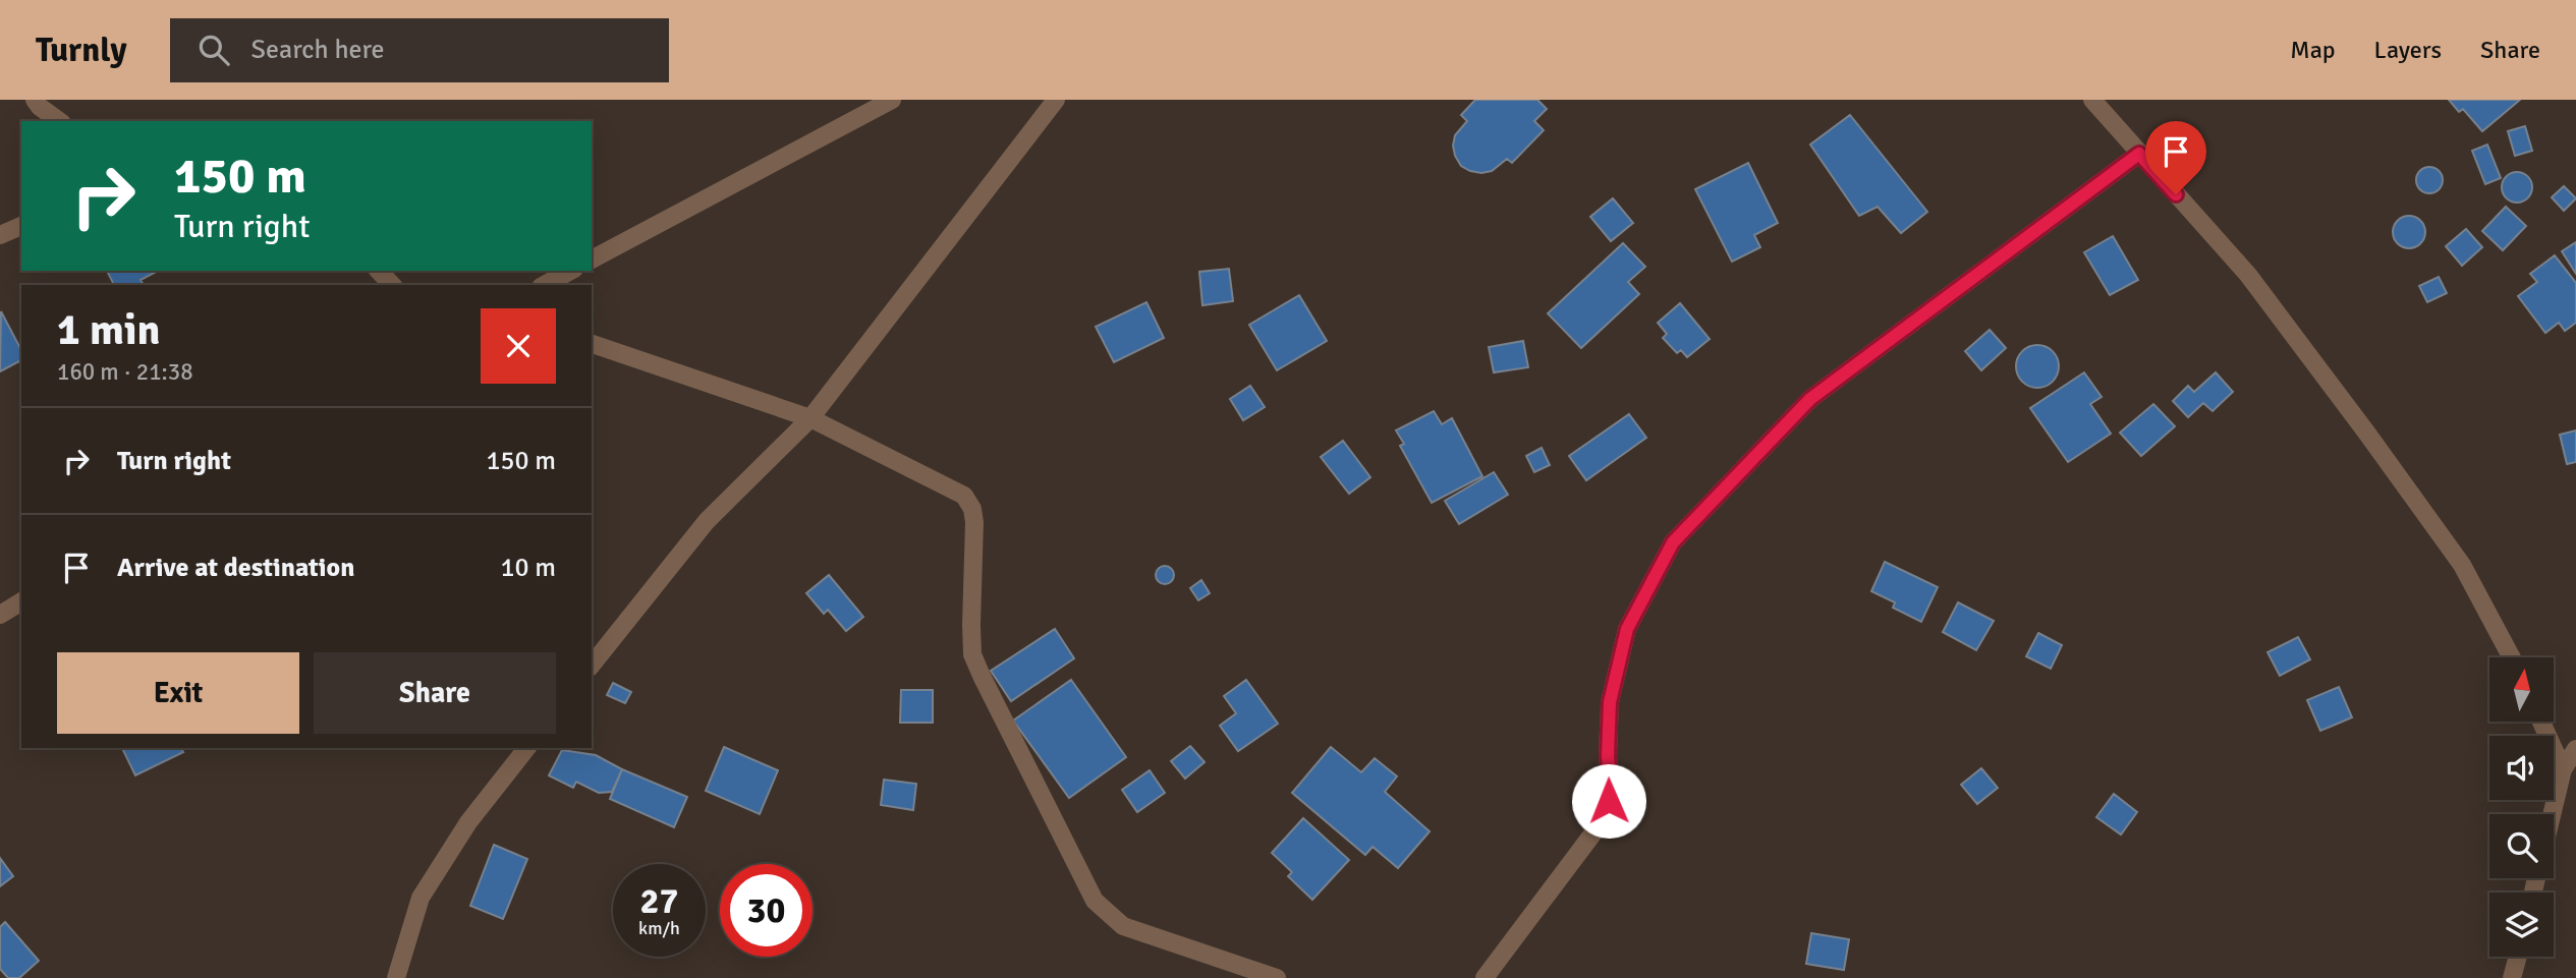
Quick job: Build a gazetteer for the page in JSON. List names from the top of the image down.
{
  "north": "top",
  "page": {
    "header": "Turnly",
    "search": "Search here",
    "nav": ["Map", "Layers", "Share"],
    "turn": ["150 m", "Turn right"],
    "heading": ["1 min", "160 m · 21:38"],
    "list": [
      {
        "name": "Turn right",
        "value": "150 m"
      },
      {
        "name": "Arrive at destination",
        "value": "10 m"
      }
    ],
    "buttons": ["Exit", "Share"],
    "speed": "27 km/h",
    "limit": "30"
  }
}
